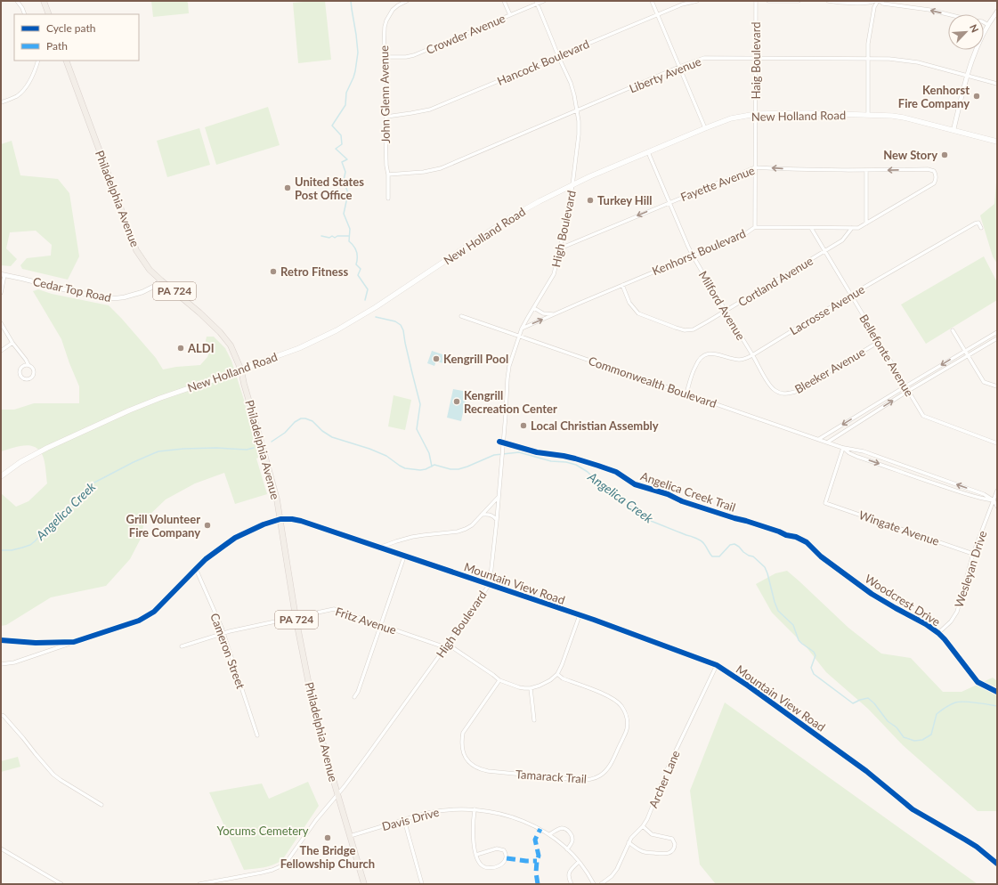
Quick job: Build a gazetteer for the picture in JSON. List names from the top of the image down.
{
  "streets": {
    "main road": ["New Holland Road", "Philadelphia Avenue", "PA 724"],
    "street": [
      "Crowder Avenue",
      "Haig Boulevard",
      "Hancock Boulevard",
      "Liberty Avenue",
      "John Glenn Avenue",
      "Fayette Avenue",
      "High Boulevard",
      "Kenhorst Boulevard",
      "Cortland Avenue",
      "Cedar Top Road",
      "Milford Avenue",
      "Lacrosse Avenue",
      "Bellefonte Avenue",
      "Bleeker Avenue",
      "Commonwealth Boulevard",
      "Wingate Avenue",
      "Wesleyan Drive",
      "Mountain View Road",
      "Woodcrest Drive",
      "Fritz Avenue",
      "Cameron Street",
      "Tamarack Trail",
      "Archer Lane",
      "Davis Drive"
    ],
    "cycle path": ["Angelica Creek Trail"]
  },
  "crossings": [
    ["Crowder Avenue", "John Glenn Avenue"],
    ["Crowder Avenue", "High Boulevard"],
    ["Haig Boulevard", "Liberty Avenue"],
    ["Haig Boulevard", "New Holland Road"],
    ["Haig Boulevard", "Fayette Avenue"],
    ["Haig Boulevard", "Kenhorst Boulevard"],
    ["Hancock Boulevard", "John Glenn Avenue"],
    ["Hancock Boulevard", "High Boulevard"],
    ["Liberty Avenue", "John Glenn Avenue"],
    ["Liberty Avenue", "High Boulevard"],
    ["New Holland Road", "Philadelphia Avenue"],
    ["New Holland Road", "High Boulevard"],
    ["New Holland Road", "Milford Avenue"],
    ["Fayette Avenue", "High Boulevard"],
    ["Fayette Avenue", "Milford Avenue"],
    ["Philadelphia Avenue", "High Boulevard"],
    ["Philadelphia Avenue", "Cedar Top Road"],
    ["Philadelphia Avenue", "Mountain View Road"],
    ["Philadelphia Avenue", "Fritz Avenue"],
    ["Philadelphia Avenue", "Davis Drive"],
    ["High Boulevard", "Kenhorst Boulevard"],
    ["High Boulevard", "Commonwealth Boulevard"],
    ["High Boulevard", "Mountain View Road"],
    ["High Boulevard", "Fritz Avenue"],
    ["Kenhorst Boulevard", "Cortland Avenue"],
    ["Kenhorst Boulevard", "Milford Avenue"],
    ["Kenhorst Boulevard", "Bellefonte Avenue"],
    ["Cortland Avenue", "Milford Avenue"],
    ["Cortland Avenue", "Bellefonte Avenue"],
    ["Milford Avenue", "Lacrosse Avenue"],
    ["Milford Avenue", "Bleeker Avenue"],
    ["Lacrosse Avenue", "Bellefonte Avenue"],
    ["Lacrosse Avenue", "Commonwealth Boulevard"],
    ["Bellefonte Avenue", "Bleeker Avenue"],
    ["Commonwealth Boulevard", "Wingate Avenue"],
    ["Commonwealth Boulevard", "Wesleyan Drive"],
    ["Wingate Avenue", "Wesleyan Drive"],
    ["Wesleyan Drive", "Woodcrest Drive"],
    ["Mountain View Road", "Cameron Street"],
    ["Mountain View Road", "Archer Lane"],
    ["Fritz Avenue", "Cameron Street"],
    ["Fritz Avenue", "Tamarack Trail"]
  ],
  "water": ["Angelica Creek"],
  "parks": ["Yocums Cemetery"],
  "places": [
    "Kenhorst Fire Company",
    "New Story",
    "United States Post Office",
    "Turkey Hill",
    "Retro Fitness",
    "ALDI",
    "Kengrill Pool",
    "Kengrill Recreation Center",
    "Local Christian Assembly",
    "Grill Volunteer Fire Company",
    "The Bridge Fellowship Church"
  ],
  "legend": ["Cycle path", "Path"],
  "north": "top right"
}
